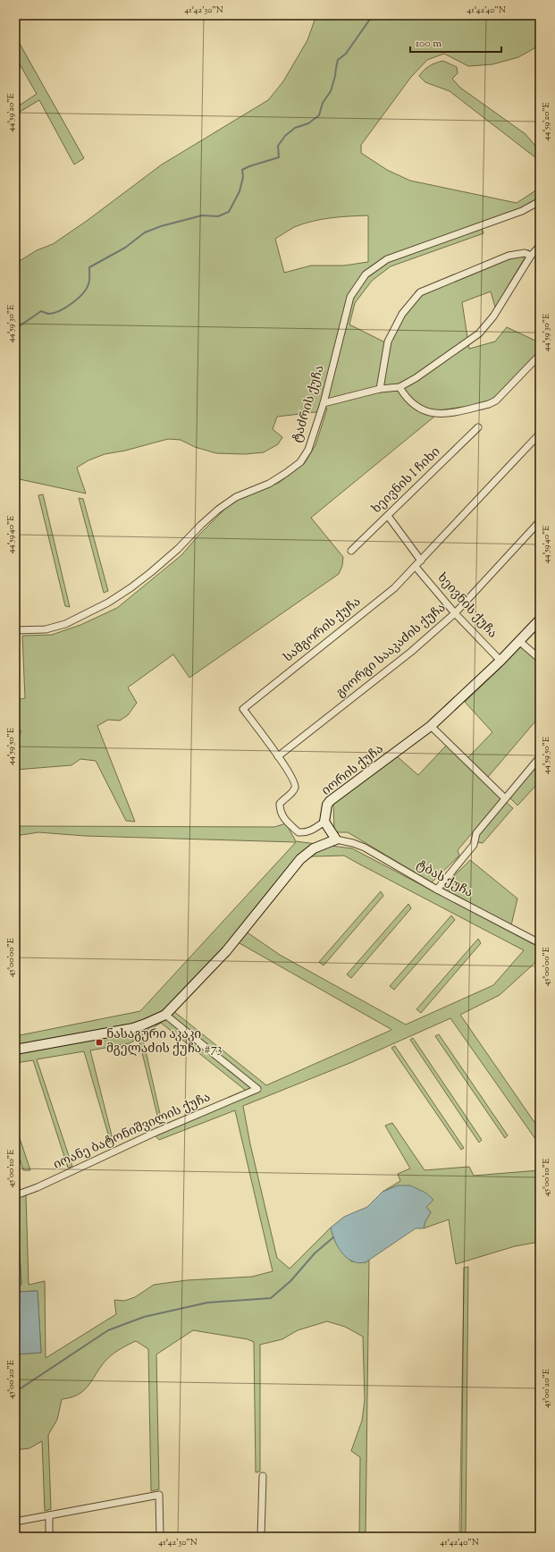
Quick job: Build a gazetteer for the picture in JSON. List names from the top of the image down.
{
  "streets": {
    "street": [
      "ტაძრის ქუჩა",
      "ხეივნის I ჩიხი",
      "ხეივნის ქუჩა",
      "სამგორის ქუჩა",
      "გიორგი სააკაძის ქუჩა",
      "იორის ქუჩა",
      "ტბას ქუჩა",
      "იოანე ბატონიშვილის ქუჩა"
    ]
  },
  "crossings": [
    ["ხეივნის ქუჩა", "სამგორის ქუჩა"],
    ["ხეივნის ქუჩა", "გიორგი სააკაძის ქუჩა"],
    ["ხეივნის ქუჩა", "იორის ქუჩა"],
    ["სამგორის ქუჩა", "გიორგი სააკაძის ქუჩა"],
    ["სამგორის ქუჩა", "იორის ქუჩა"]
  ],
  "places": {
    "transit": ["ნასაგური აკაკი მგელაძის ქუჩა #73"]
  },
  "scale_bar": "100 m",
  "coordinates": [
    "41°42'30\"N",
    "41°42'40\"N",
    "44°59'20\"E",
    "44°59'30\"E",
    "44°59'40\"E",
    "44°59'50\"E",
    "45°00'00\"E",
    "45°00'10\"E",
    "45°00'20\"E"
  ]
}
